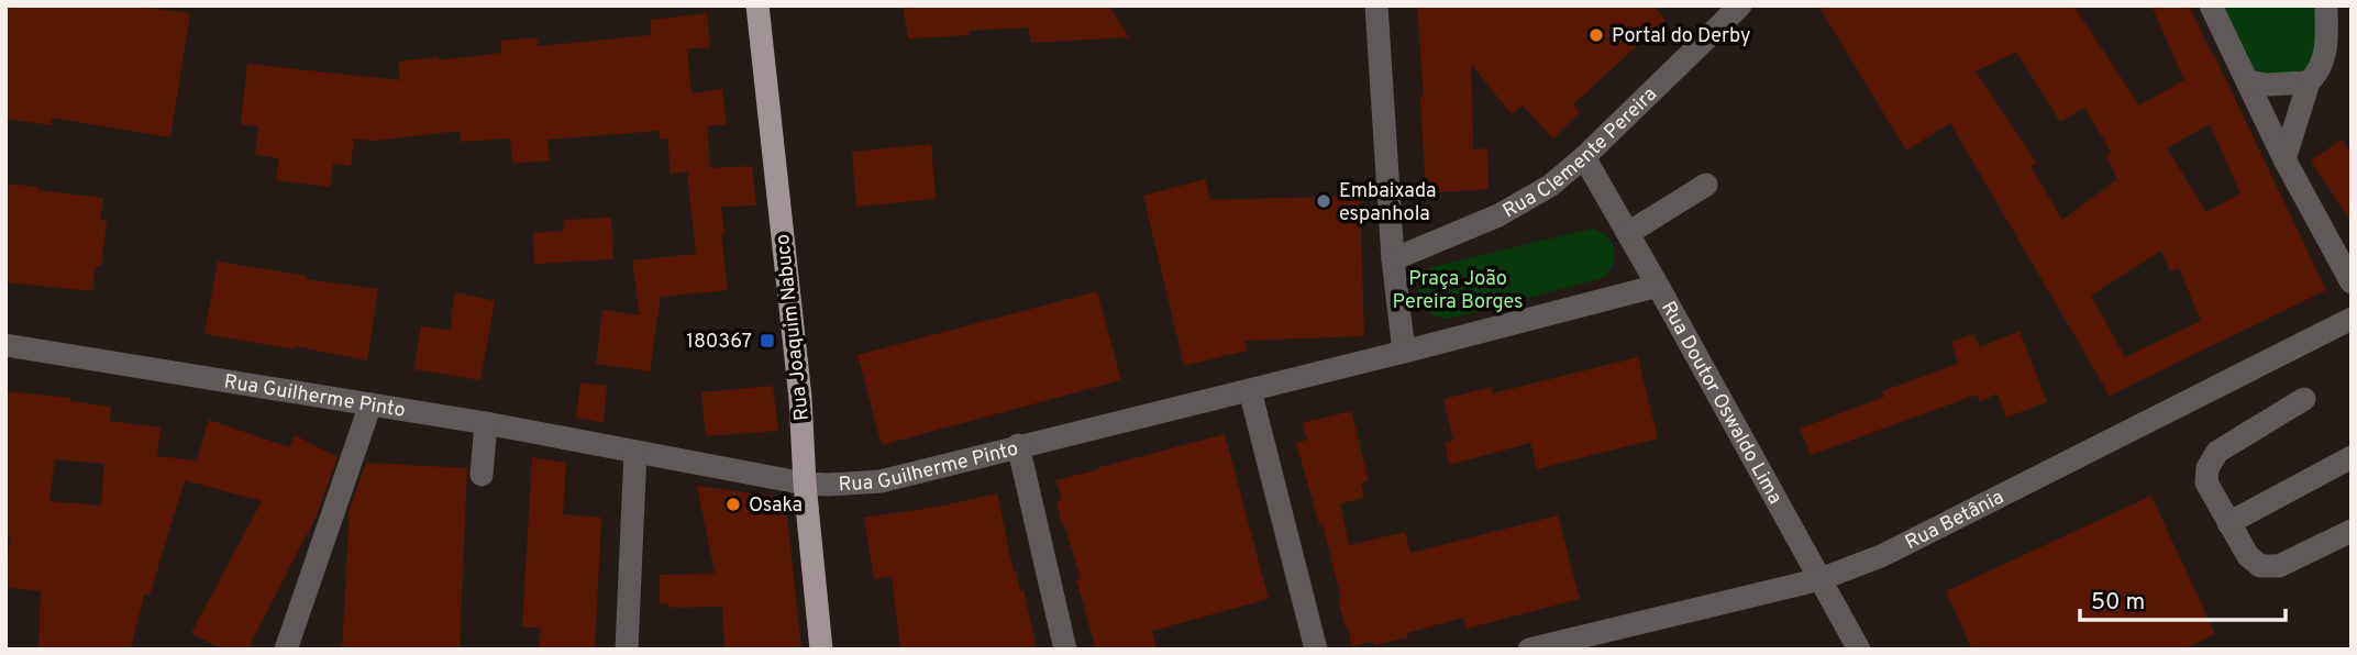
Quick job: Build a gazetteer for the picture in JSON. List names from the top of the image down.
{
  "streets": {
    "main road": ["Rua Joaquim Nabuco"],
    "street": [
      "Rua Clemente Pereira",
      "Rua Guilherme Pinto",
      "Rua Doutor Oswaldo Lima",
      "Rua Betânia"
    ]
  },
  "crossings": [
    ["Rua Clemente Pereira", "Rua Doutor Oswaldo Lima"],
    ["Rua Joaquim Nabuco", "Rua Guilherme Pinto"],
    ["Rua Guilherme Pinto", "Rua Doutor Oswaldo Lima"],
    ["Rua Doutor Oswaldo Lima", "Rua Betânia"]
  ],
  "parks": ["Praça João Pereira Borges"],
  "places": {
    "other": ["Portal do Derby", "Embaixada espanhola", "Osaka"],
    "transit": ["180367"]
  },
  "scale_bar": "50 m"
}
